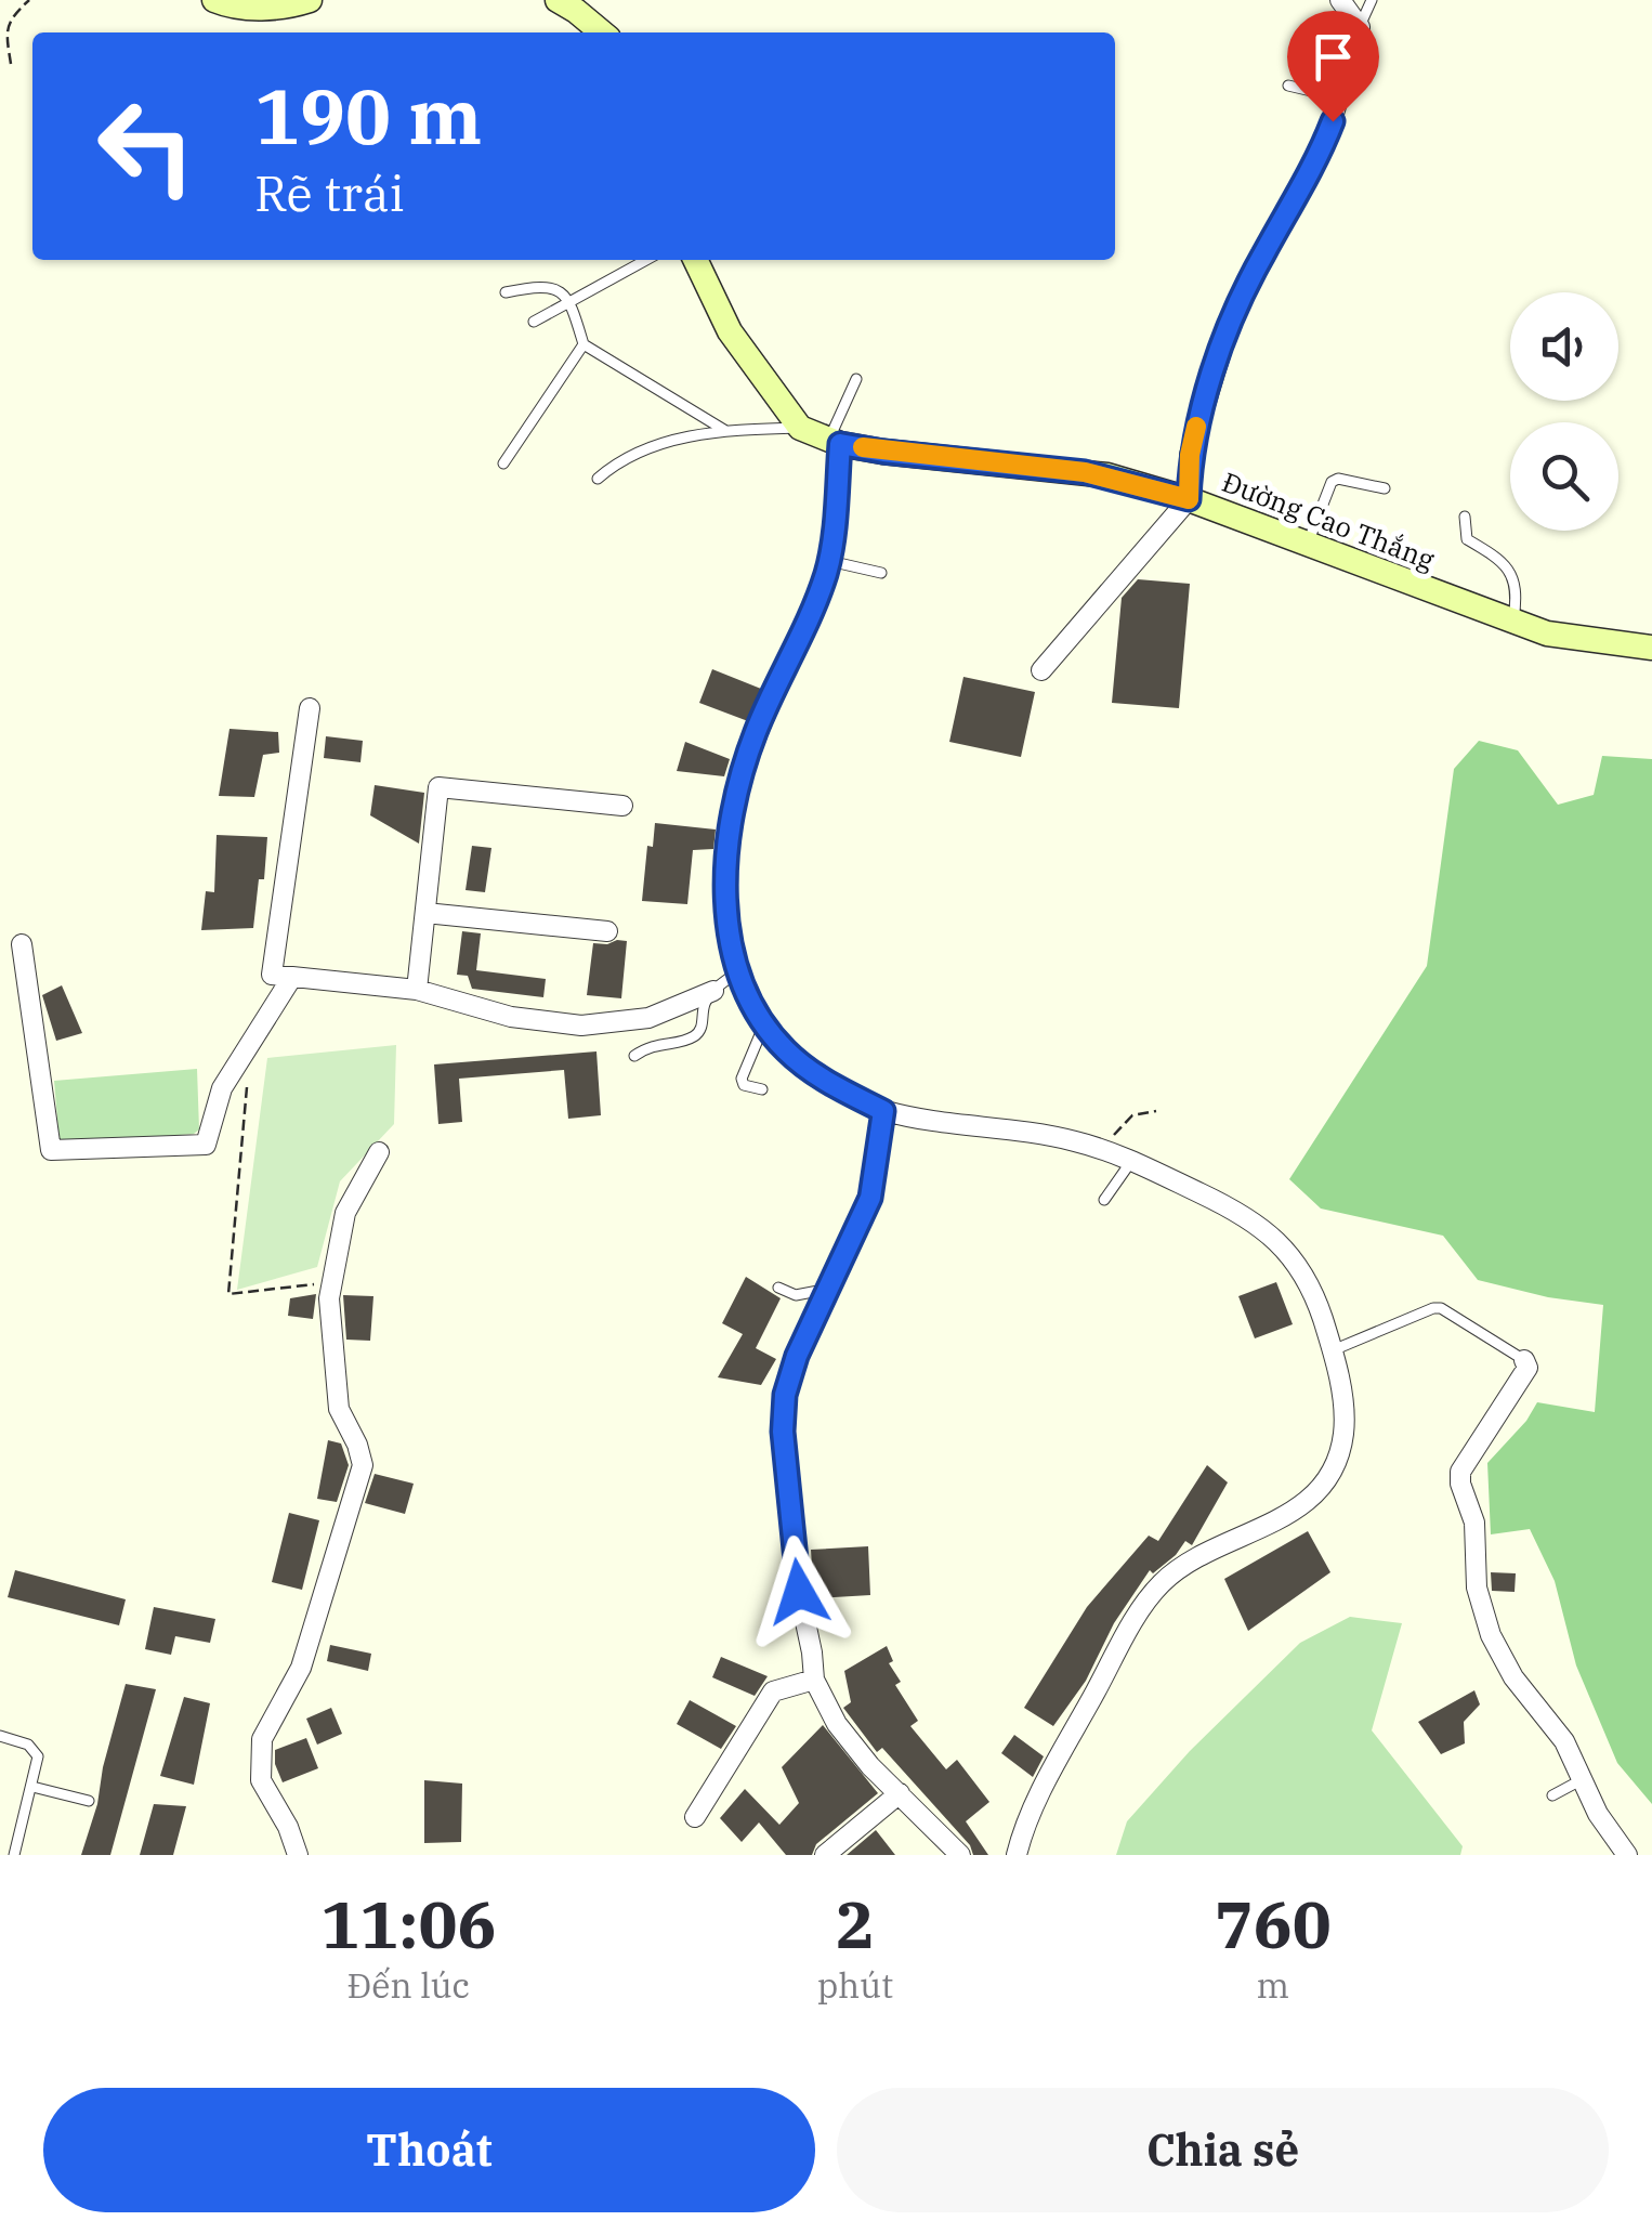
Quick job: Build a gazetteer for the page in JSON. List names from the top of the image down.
{
  "streets": {
    "street": ["Đường Cao Thắng"]
  },
  "page": {
    "turn": ["190 m", "Rẽ trái"],
    "eta": [
      "11:06",
      "Đến lúc",
      "2",
      "phút",
      "760",
      "m"
    ],
    "buttons": ["Thoát", "Chia sẻ"]
  }
}
